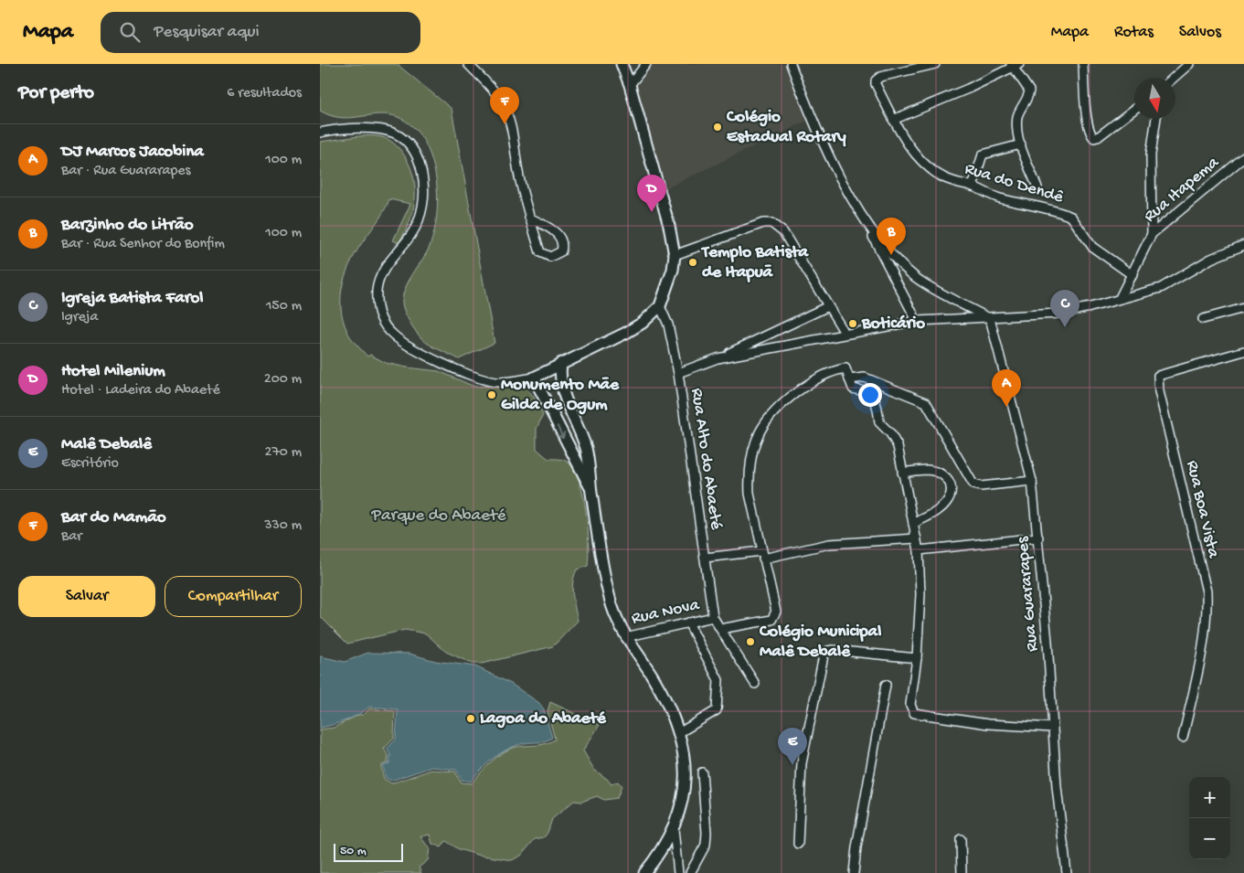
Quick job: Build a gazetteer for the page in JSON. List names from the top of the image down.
{
  "streets": {
    "street": [
      "Rua do Dendê",
      "Rua Itapema",
      "Rua Alto do Abaeté",
      "Rua Boa Vista",
      "Rua Guararapes",
      "Rua Nova"
    ]
  },
  "crossings": [
    ["Rua do Dendê", "Rua Itapema"],
    ["Rua Alto do Abaeté", "Rua Nova"]
  ],
  "parks": ["Parque do Abaeté"],
  "places": [
    "Colégio Estadual Rotary",
    "Templo Batista de Itapuã",
    "Boticário",
    "Monumento Mãe Gilda de Ogum",
    "Colégio Municipal Malê Debalê",
    "Lagoa do Abaeté"
  ],
  "scale_bar": "50 m",
  "north": "bottom",
  "page": {
    "header": "Mapa",
    "search": "Pesquisar aqui",
    "nav": ["Mapa", "Rotas", "Salvos"],
    "heading": ["Por perto", "6 resultados"],
    "pins": [
      "F",
      "D",
      "B",
      "C",
      "A",
      "E"
    ],
    "list": [
      {
        "mark": "A",
        "name": "DJ Marcos Jacobina",
        "note": "Bar · Rua Guararapes",
        "value": "100 m"
      },
      {
        "mark": "B",
        "name": "Barzinho do Litrão",
        "note": "Bar · Rua Senhor do Bonfim",
        "value": "100 m"
      },
      {
        "mark": "C",
        "name": "Igreja Batista Farol",
        "note": "Igreja",
        "value": "150 m"
      },
      {
        "mark": "D",
        "name": "Hotel Milenium",
        "note": "Hotel · Ladeira do Abaeté",
        "value": "200 m"
      },
      {
        "mark": "E",
        "name": "Malê Debalê",
        "note": "Escritório",
        "value": "270 m"
      },
      {
        "mark": "F",
        "name": "Bar do Mamão",
        "note": "Bar",
        "value": "330 m"
      }
    ],
    "buttons": ["Salvar", "Compartilhar"],
    "map_buttons": ["+", "−"],
    "scale": "50 m"
  }
}
